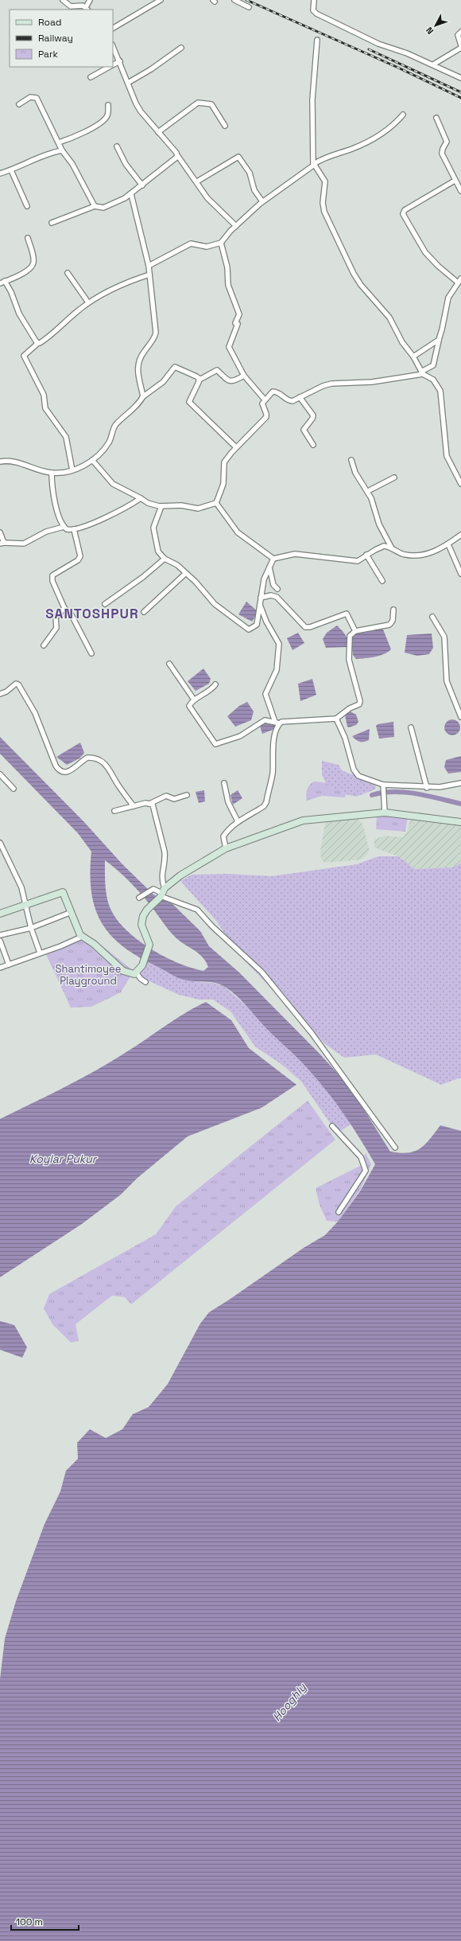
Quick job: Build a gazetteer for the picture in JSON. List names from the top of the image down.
{
  "districts": ["SANTOSHPUR"],
  "water": ["Koylar Pukur", "Hooghly"],
  "parks": ["Shantimoyee Playground"],
  "legend": ["Road", "Railway", "Park"],
  "scale_bar": "100 m",
  "north": "bottom left"
}
